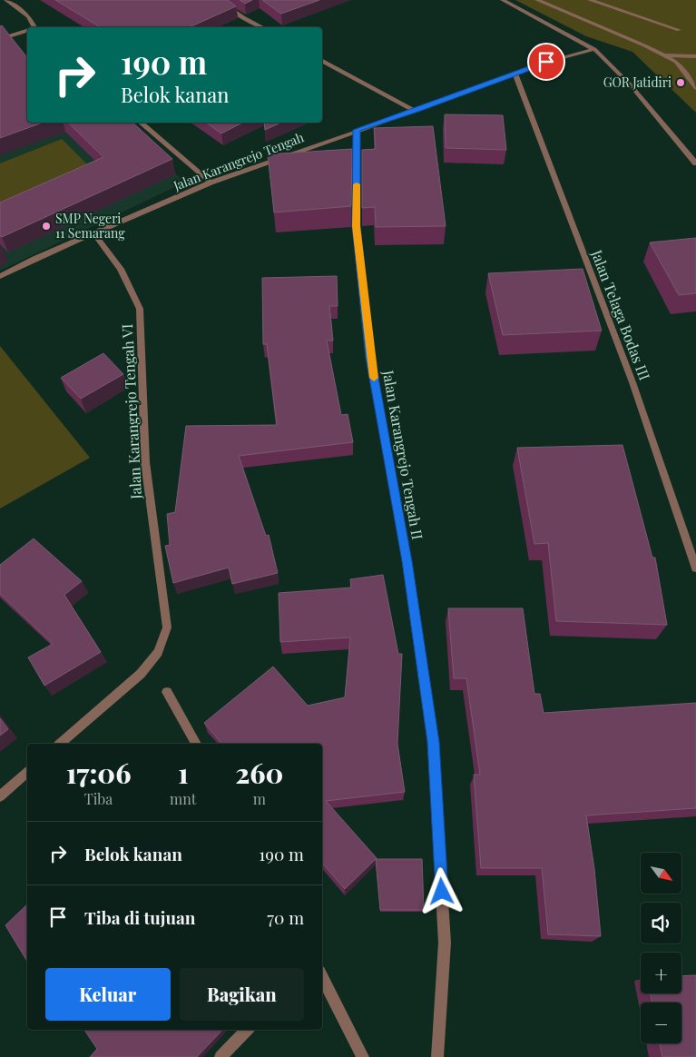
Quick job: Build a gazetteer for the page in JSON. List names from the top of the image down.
{
  "streets": {
    "street": [
      "Jalan Karangrejo Tengah",
      "Jalan Telaga Bodas III",
      "Jalan Karangrejo Tengah VI",
      "Jalan Karangrejo Tengah II"
    ]
  },
  "crossings": [
    ["Jalan Karangrejo Tengah", "Jalan Telaga Bodas III"],
    ["Jalan Karangrejo Tengah", "Jalan Karangrejo Tengah VI"],
    ["Jalan Karangrejo Tengah", "Jalan Karangrejo Tengah II"]
  ],
  "places": ["GOR Jatidiri", "SMP Negeri 11 Semarang"],
  "north": "bottom right",
  "page": {
    "turn": ["190 m", "Belok kanan"],
    "eta": [
      "17:06",
      "Tiba",
      "1",
      "mnt",
      "260",
      "m"
    ],
    "list": [
      {
        "name": "Belok kanan",
        "value": "190 m"
      },
      {
        "name": "Tiba di tujuan",
        "value": "70 m"
      }
    ],
    "map_buttons": ["+", "−"],
    "buttons": ["Keluar", "Bagikan"]
  }
}
